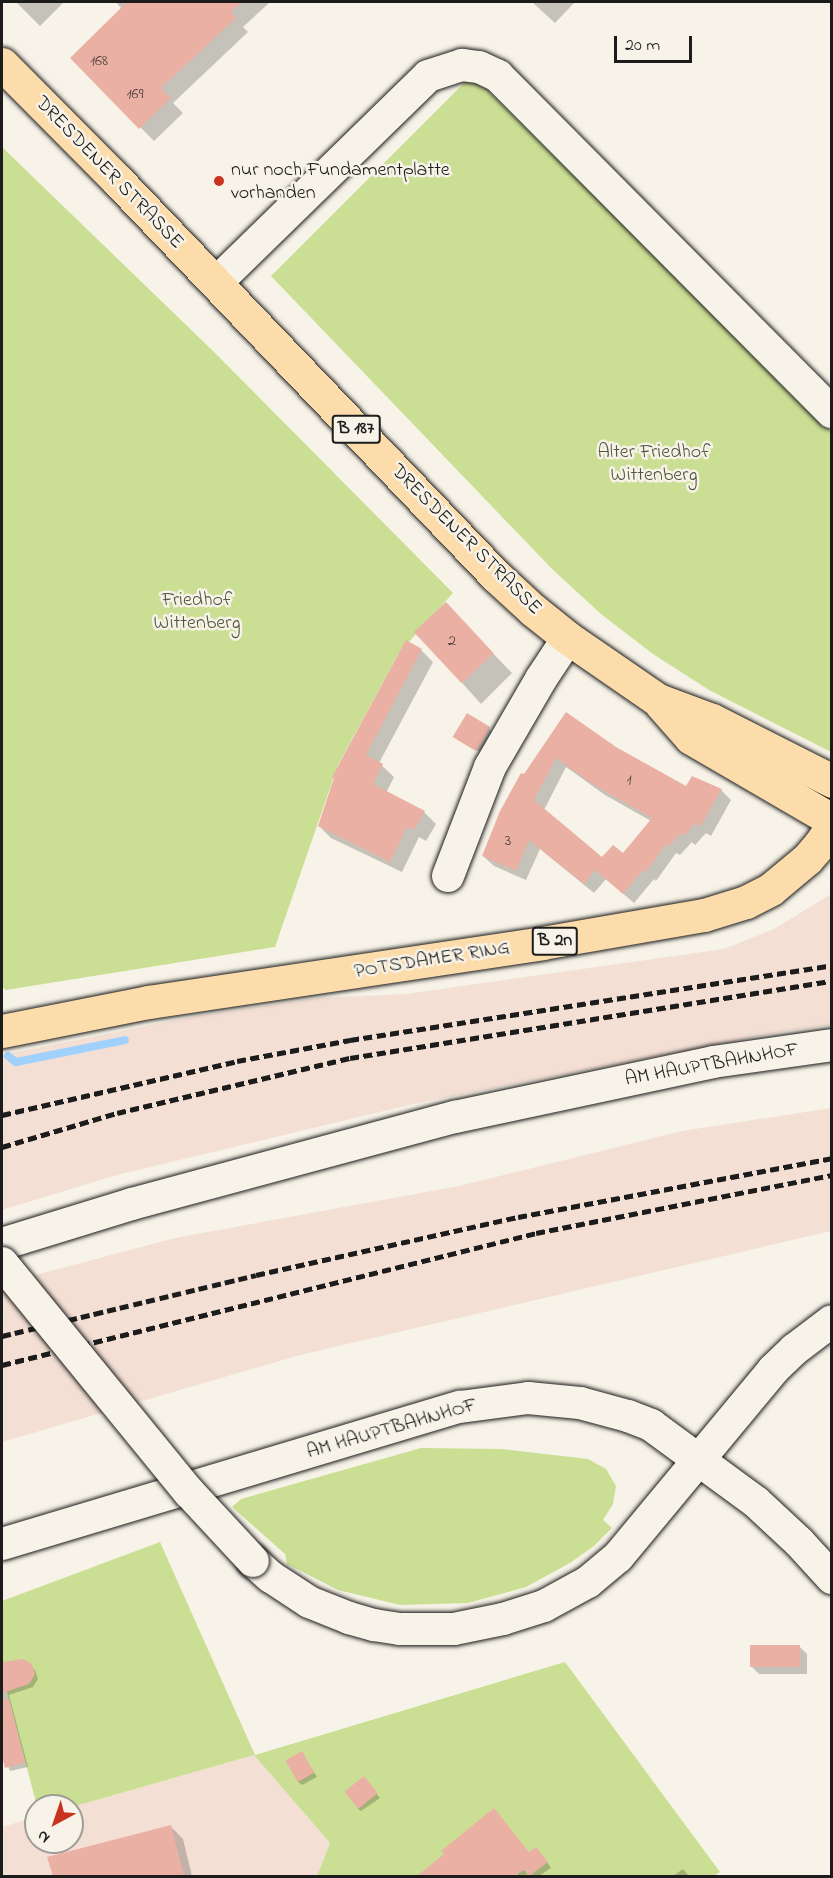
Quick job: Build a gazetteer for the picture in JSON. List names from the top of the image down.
{
  "streets": {
    "main road": [
      "DRESDENER STRASSE",
      "B 187",
      "B 2n",
      "POTSDAMER RING"
    ],
    "street": ["AM HAUPTBAHNHOF"]
  },
  "crossings": [
    ["DRESDENER STRASSE", "B 187"]
  ],
  "parks": ["Alter Friedhof Wittenberg", "Friedhof Wittenberg"],
  "places": ["nur noch Fundamentplatte vorhanden"],
  "house_numbers": [
    "168",
    "169",
    "2",
    "1",
    "3"
  ],
  "scale_bar": "20 m",
  "north": "bottom left"
}
